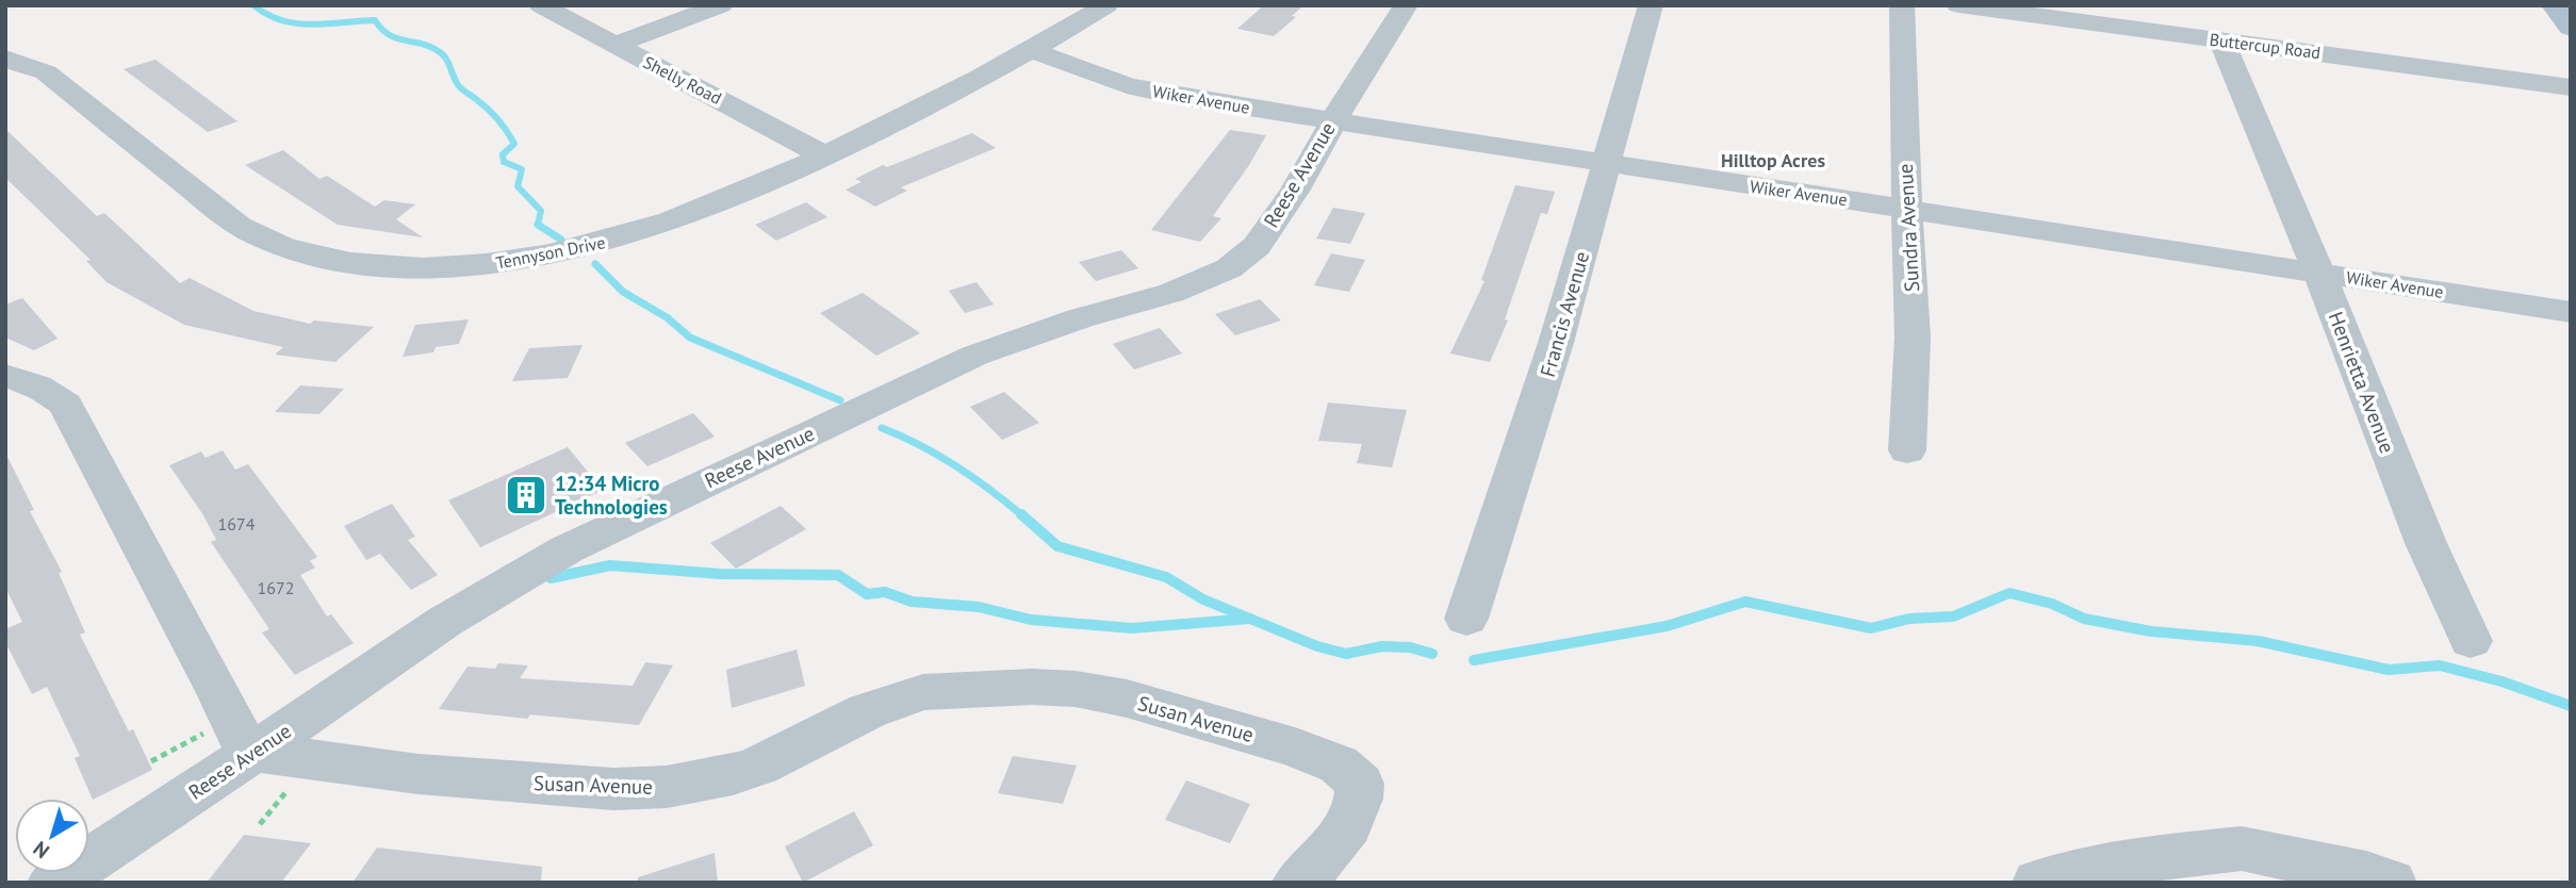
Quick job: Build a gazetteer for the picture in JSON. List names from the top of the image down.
{
  "streets": {
    "street": [
      "Buttercup Road",
      "Shelly Road",
      "Wiker Avenue",
      "Reese Avenue",
      "Sundra Avenue",
      "Tennyson Drive",
      "Francis Avenue",
      "Henrietta Avenue",
      "Susan Avenue"
    ]
  },
  "crossings": [
    ["Buttercup Road", "Henrietta Avenue"],
    ["Shelly Road", "Tennyson Drive"],
    ["Wiker Avenue", "Reese Avenue"],
    ["Wiker Avenue", "Sundra Avenue"],
    ["Wiker Avenue", "Tennyson Drive"],
    ["Wiker Avenue", "Francis Avenue"],
    ["Wiker Avenue", "Henrietta Avenue"],
    ["Reese Avenue", "Susan Avenue"]
  ],
  "districts": ["Hilltop Acres"],
  "places": {
    "building": ["12:34 Micro Technologies"]
  },
  "house_numbers": ["1674", "1672"],
  "north": "bottom left"
}
